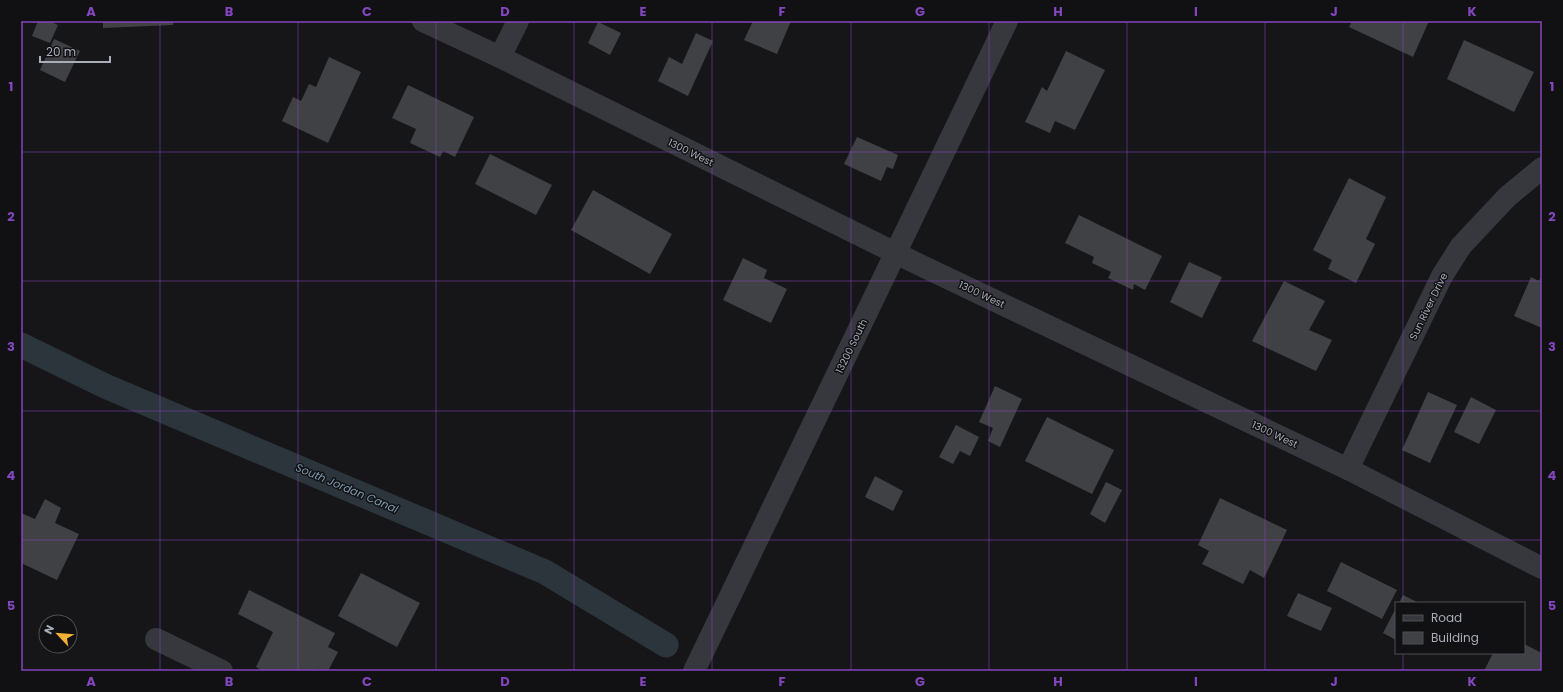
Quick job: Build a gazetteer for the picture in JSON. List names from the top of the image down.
{
  "streets": {
    "street": ["1300 West", "Sun River Drive", "13200 South"]
  },
  "crossings": [
    ["1300 West", "Sun River Drive"],
    ["1300 West", "13200 South"]
  ],
  "water": ["South Jordan Canal"],
  "legend": ["Road", "Building"],
  "scale_bar": "20 m",
  "north": "top left",
  "grid": {
    "columns": [
      "A",
      "B",
      "C",
      "D",
      "E",
      "F",
      "G",
      "H",
      "I",
      "J",
      "K"
    ],
    "rows": [
      "1",
      "2",
      "3",
      "4",
      "5"
    ]
  }
}
